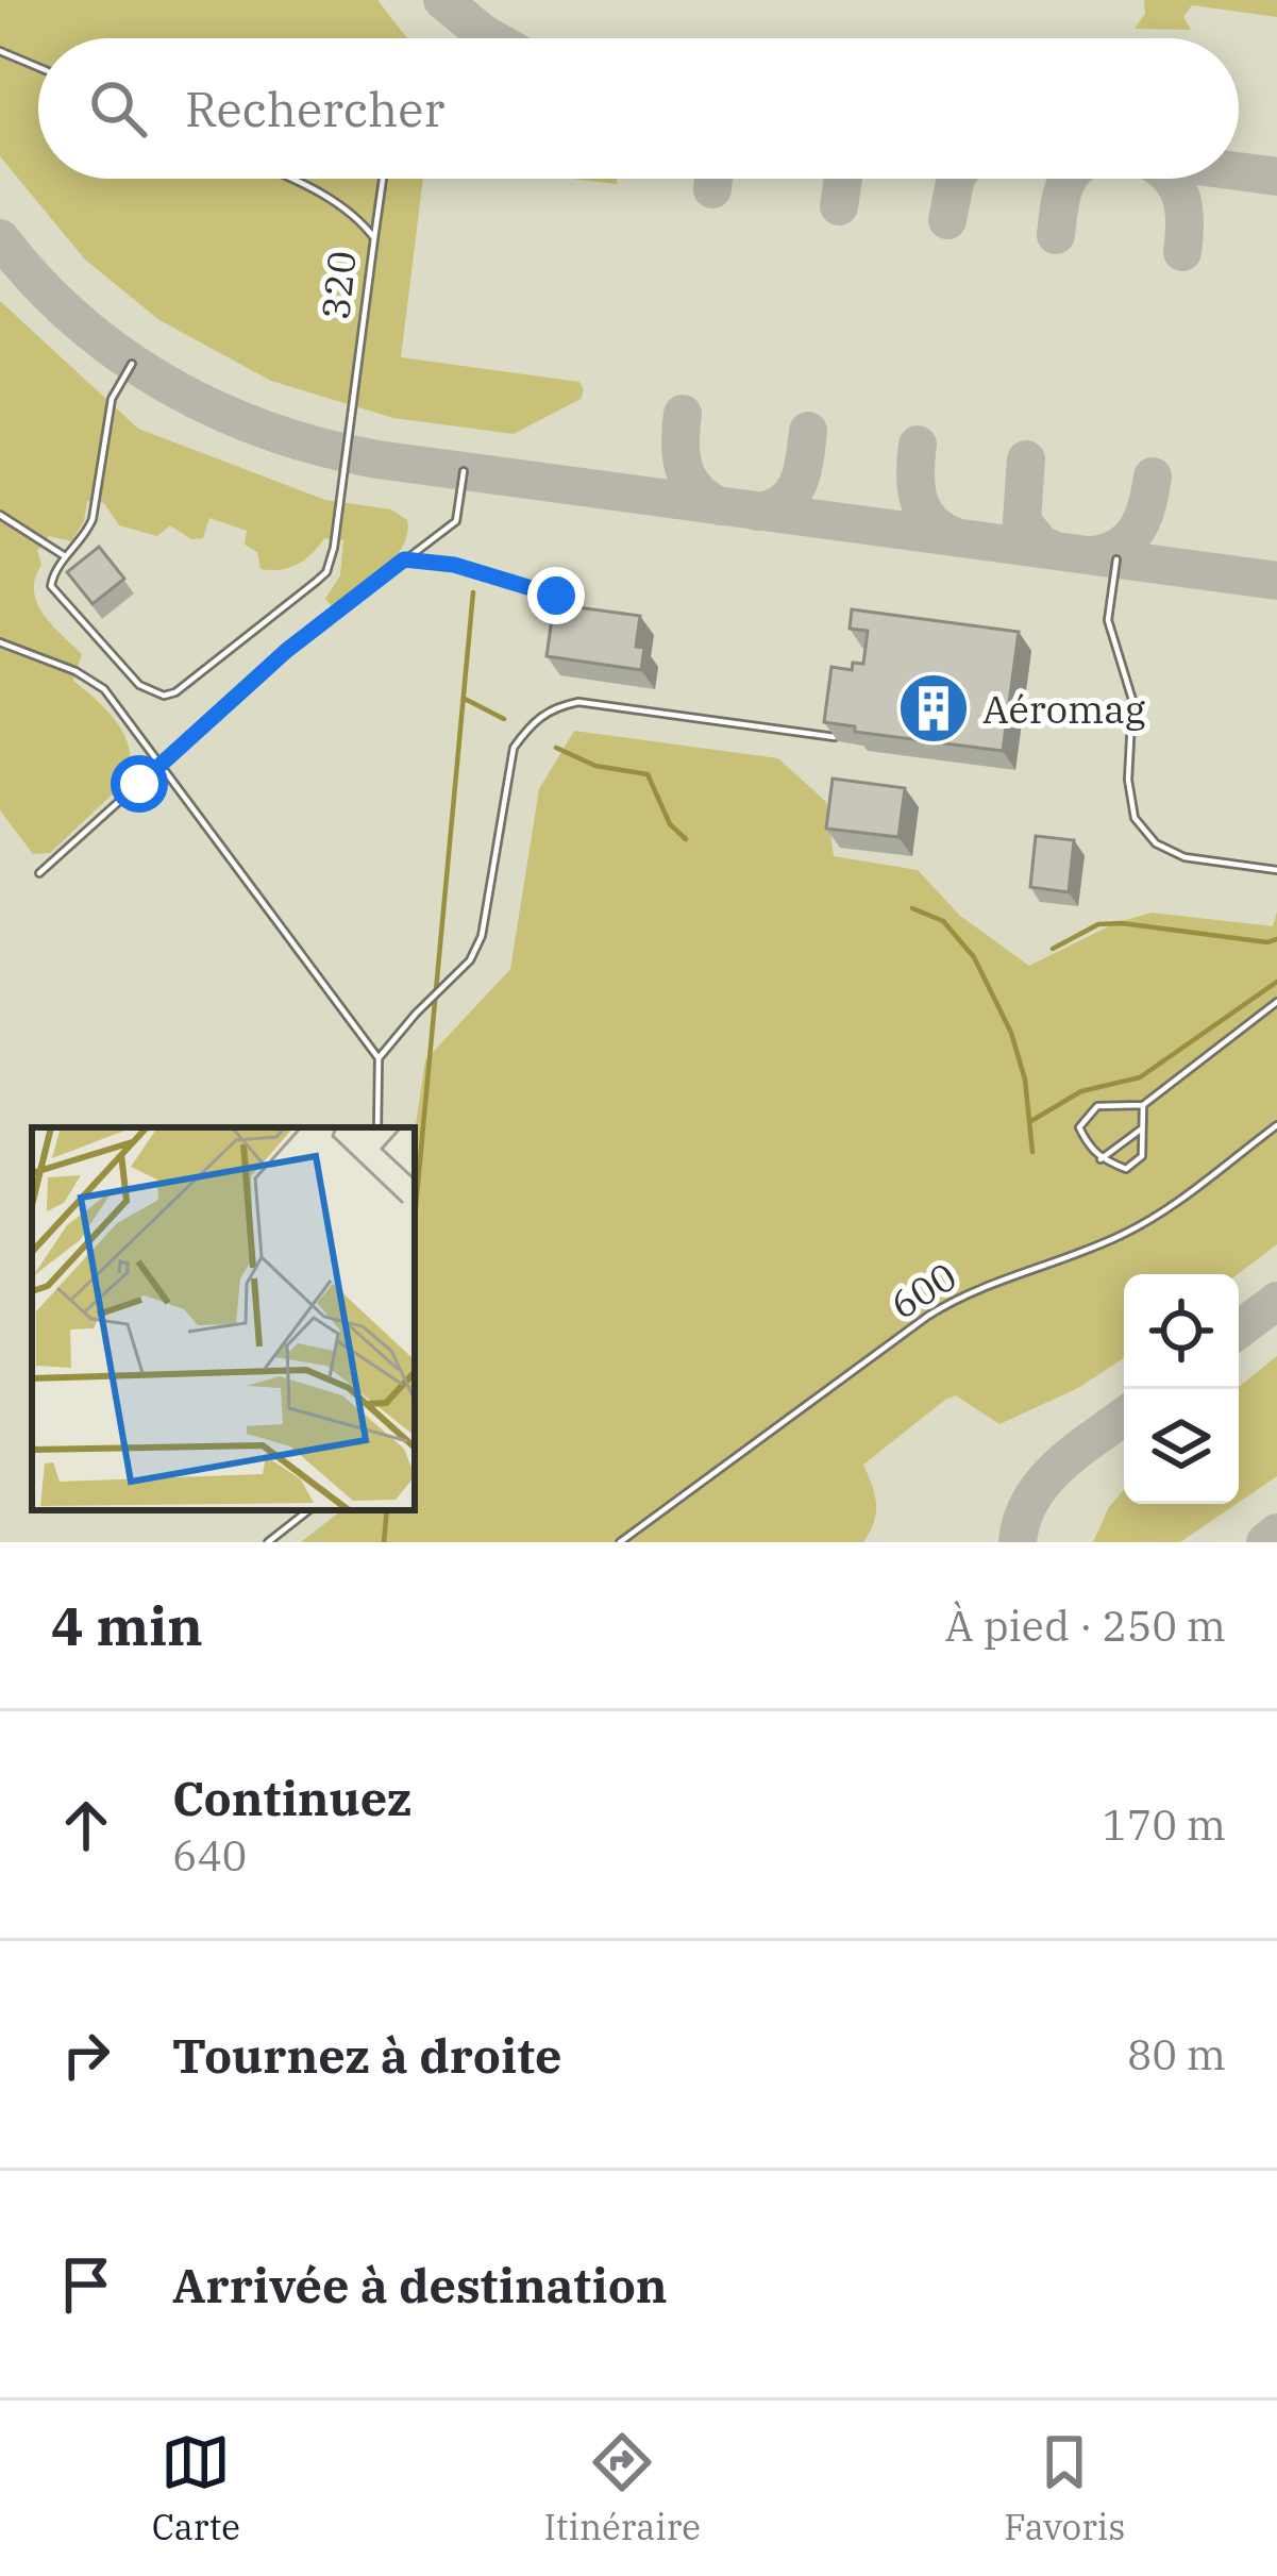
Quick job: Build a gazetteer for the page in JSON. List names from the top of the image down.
{
  "streets": {
    "lane": ["320", "600"]
  },
  "places": {
    "building": ["Aéromag"]
  },
  "page": {
    "search": "Rechercher",
    "heading": ["4 min", "À pied · 250 m"],
    "list": [
      ["Continuez", "640", "170 m"],
      ["Tournez à droite", "80 m"],
      "Arrivée à destination"
    ],
    "nav": ["Carte", "Itinéraire", "Favoris"]
  }
}
